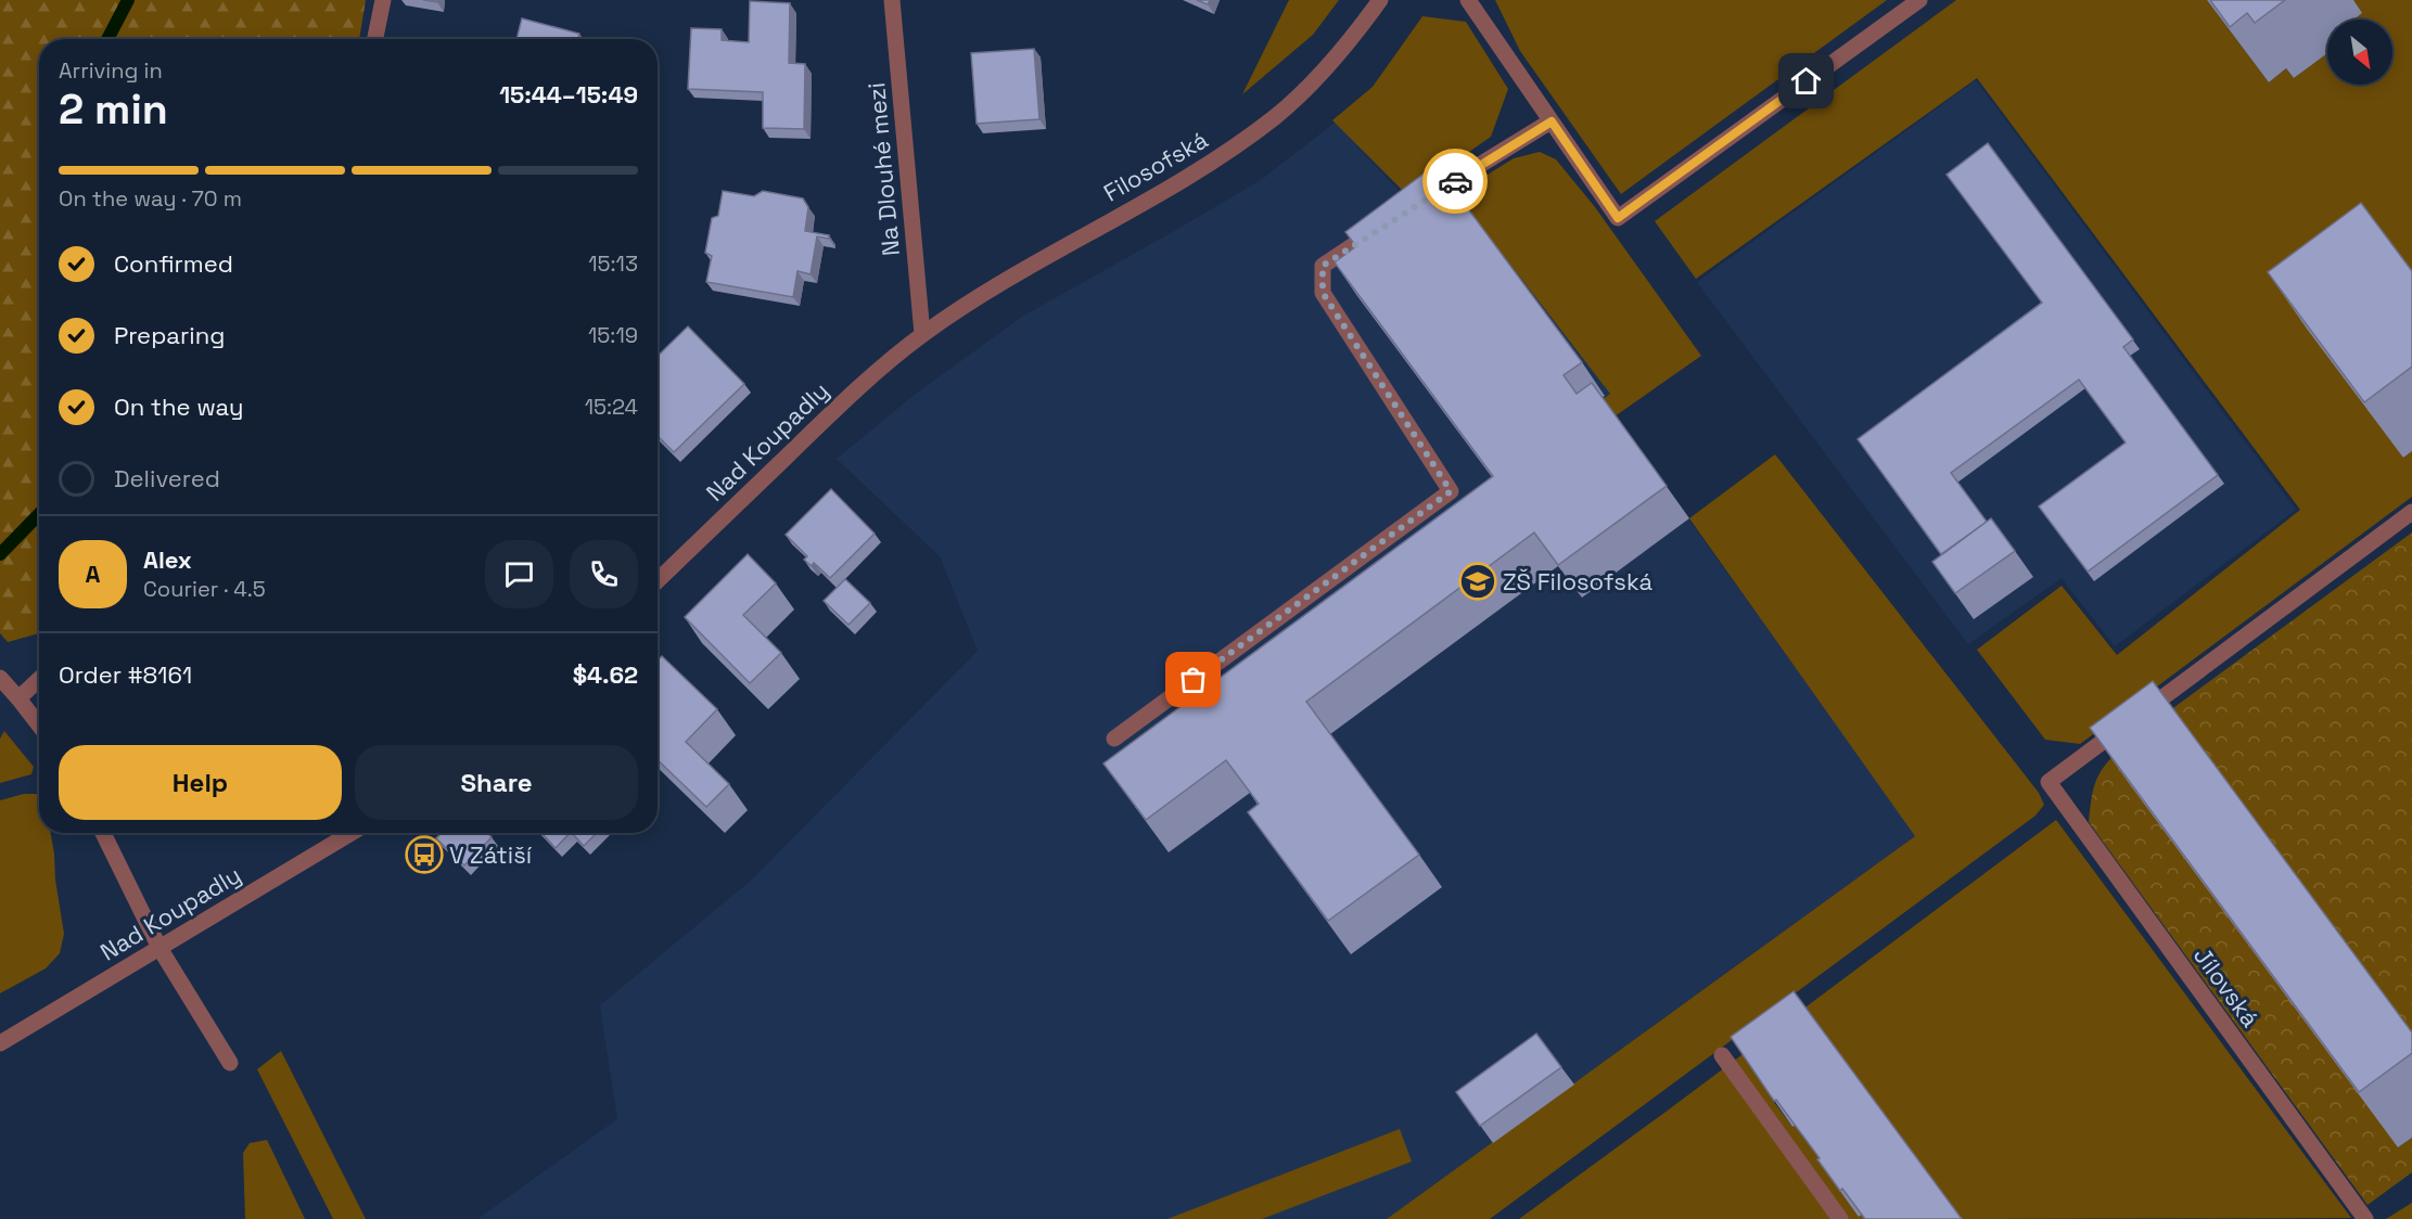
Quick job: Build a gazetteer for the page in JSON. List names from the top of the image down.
{
  "streets": {
    "street": [
      "Filosofská",
      "Na Dlouhé mezi",
      "Nad Koupadly",
      "Jílovská"
    ]
  },
  "crossings": [
    ["Filosofská", "Na Dlouhé mezi"],
    ["Filosofská", "Nad Koupadly"],
    ["Na Dlouhé mezi", "Nad Koupadly"]
  ],
  "places": {
    "school or university": ["ZŠ Filosofská"],
    "bus stop": ["V Zátiší"]
  },
  "north": "bottom right",
  "page": {
    "heading": ["2 min", "Arriving in", "15:44–15:49"],
    "panel": [
      "Alex",
      "Courier · 4.5",
      "Order #8161",
      "$4.62"
    ],
    "bar": "On the way · 70 m",
    "list": [
      ["Confirmed", "15:13"],
      ["Preparing", "15:19"],
      ["On the way", "15:24"],
      "Delivered"
    ],
    "round": "A",
    "buttons": ["Help", "Share"]
  }
}
